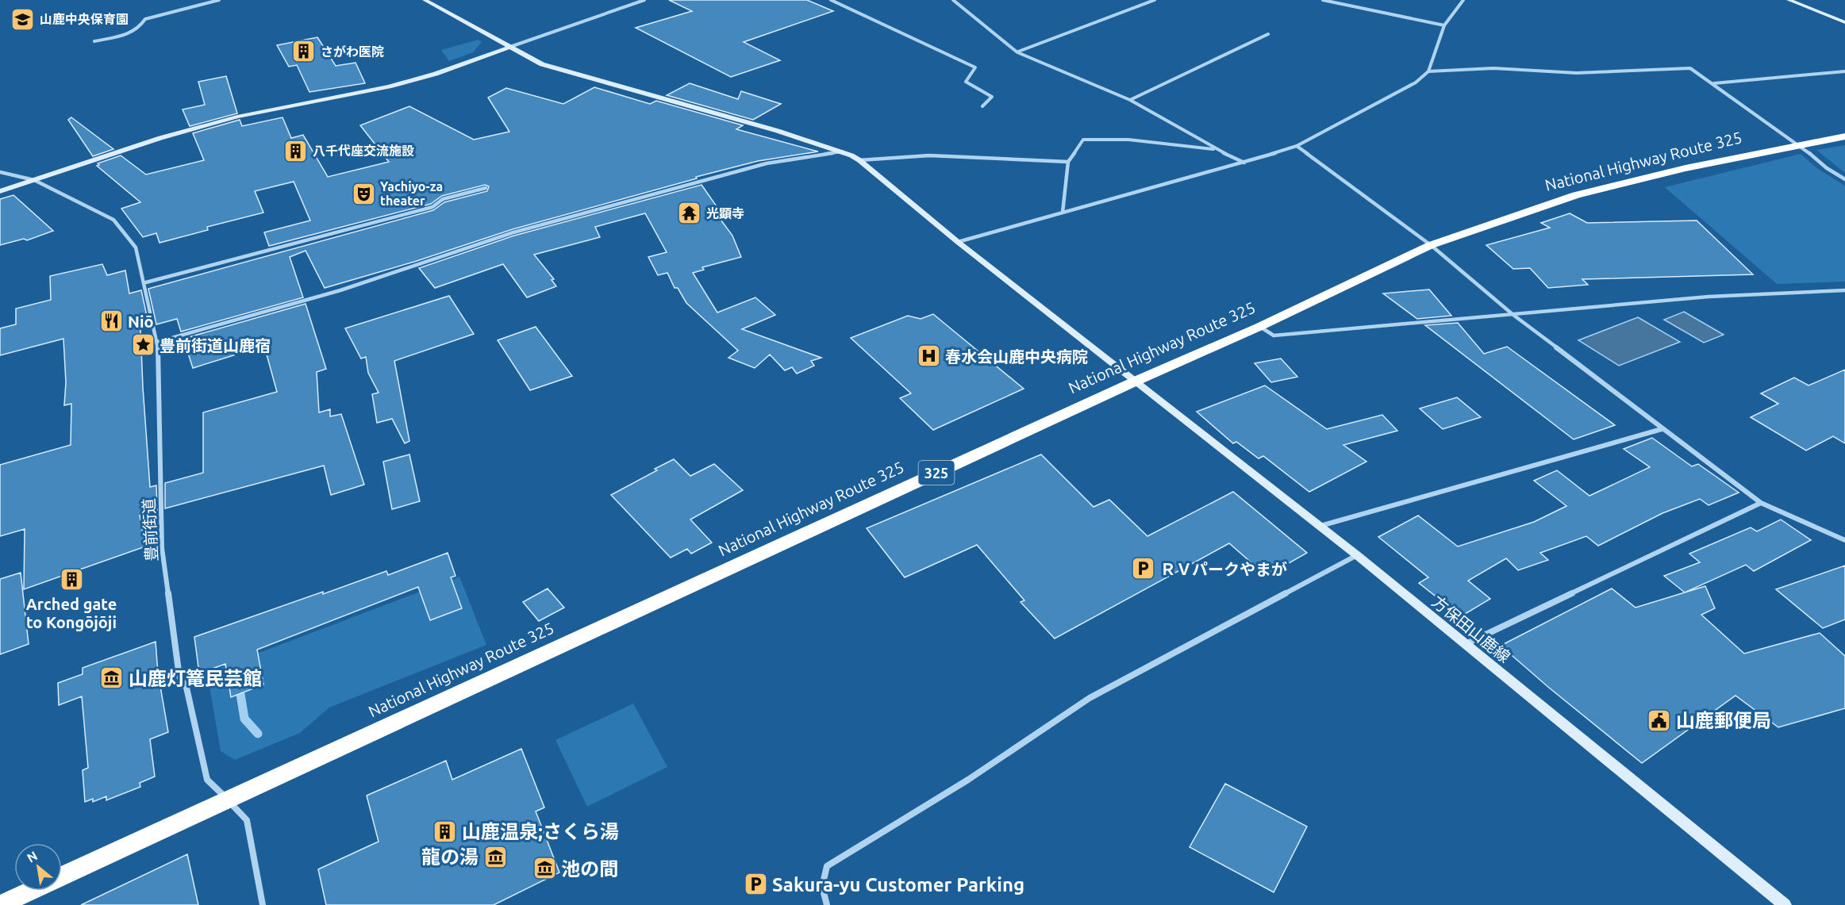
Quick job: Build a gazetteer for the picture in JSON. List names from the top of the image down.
{
  "streets": {
    "highway": ["National Highway Route 325", "325"],
    "street": ["豊前街道", "方保田山鹿線"]
  },
  "crossings": [
    ["National Highway Route 325", "豊前街道"],
    ["National Highway Route 325", "方保田山鹿線"]
  ],
  "places": {
    "school or university": ["山鹿中央保育園"],
    "building": [
      "さがわ医院",
      "八千代座交流施設",
      "Arched gate to Kongōjōji",
      "山鹿温泉;さくら湯"
    ],
    "theatre": ["Yachiyo-za theater"],
    "temple": ["光顕寺"],
    "restaurant": ["Niō"],
    "place": ["豊前街道山鹿宿"],
    "hospital": ["春水会山鹿中央病院"],
    "parking": ["ＲＶパークやまが", "Sakura-yu Customer Parking"],
    "museum": ["山鹿灯篭民芸館", "龍の湯", "池の間"],
    "public building": ["山鹿郵便局"]
  },
  "north": "top left"
}
